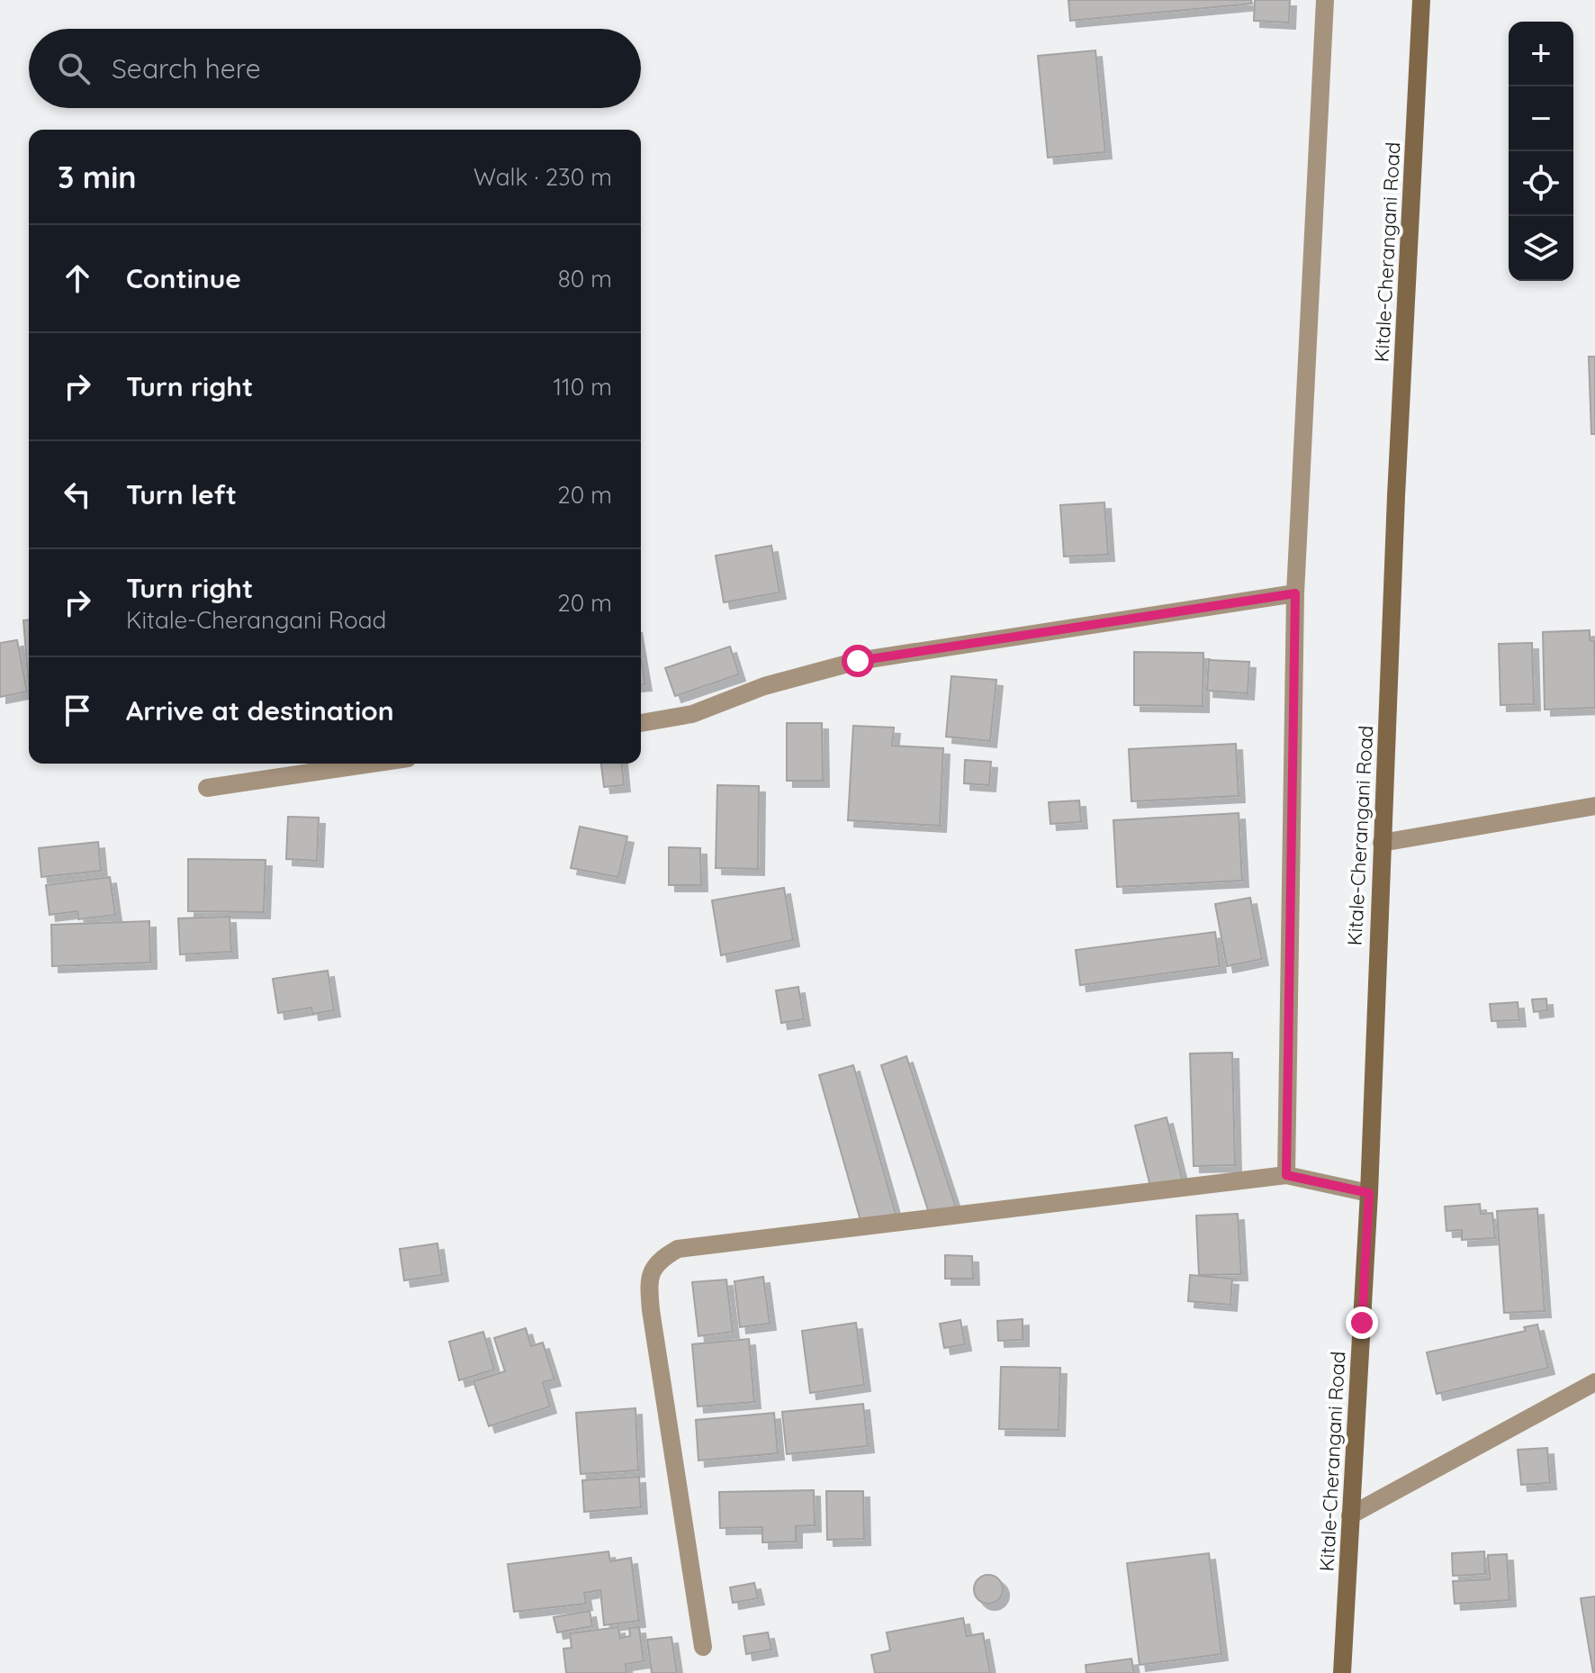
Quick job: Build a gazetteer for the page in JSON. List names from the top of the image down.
{
  "streets": {
    "main road": ["Kitale-Cherangani Road"]
  },
  "page": {
    "map_buttons": ["+", "−"],
    "search": "Search here",
    "heading": ["3 min", "Walk · 230 m"],
    "list": [
      ["Continue", "80 m"],
      ["Turn right", "110 m"],
      ["Turn left", "20 m"],
      ["Turn right", "Kitale-Cherangani Road", "20 m"],
      "Arrive at destination"
    ]
  }
}
